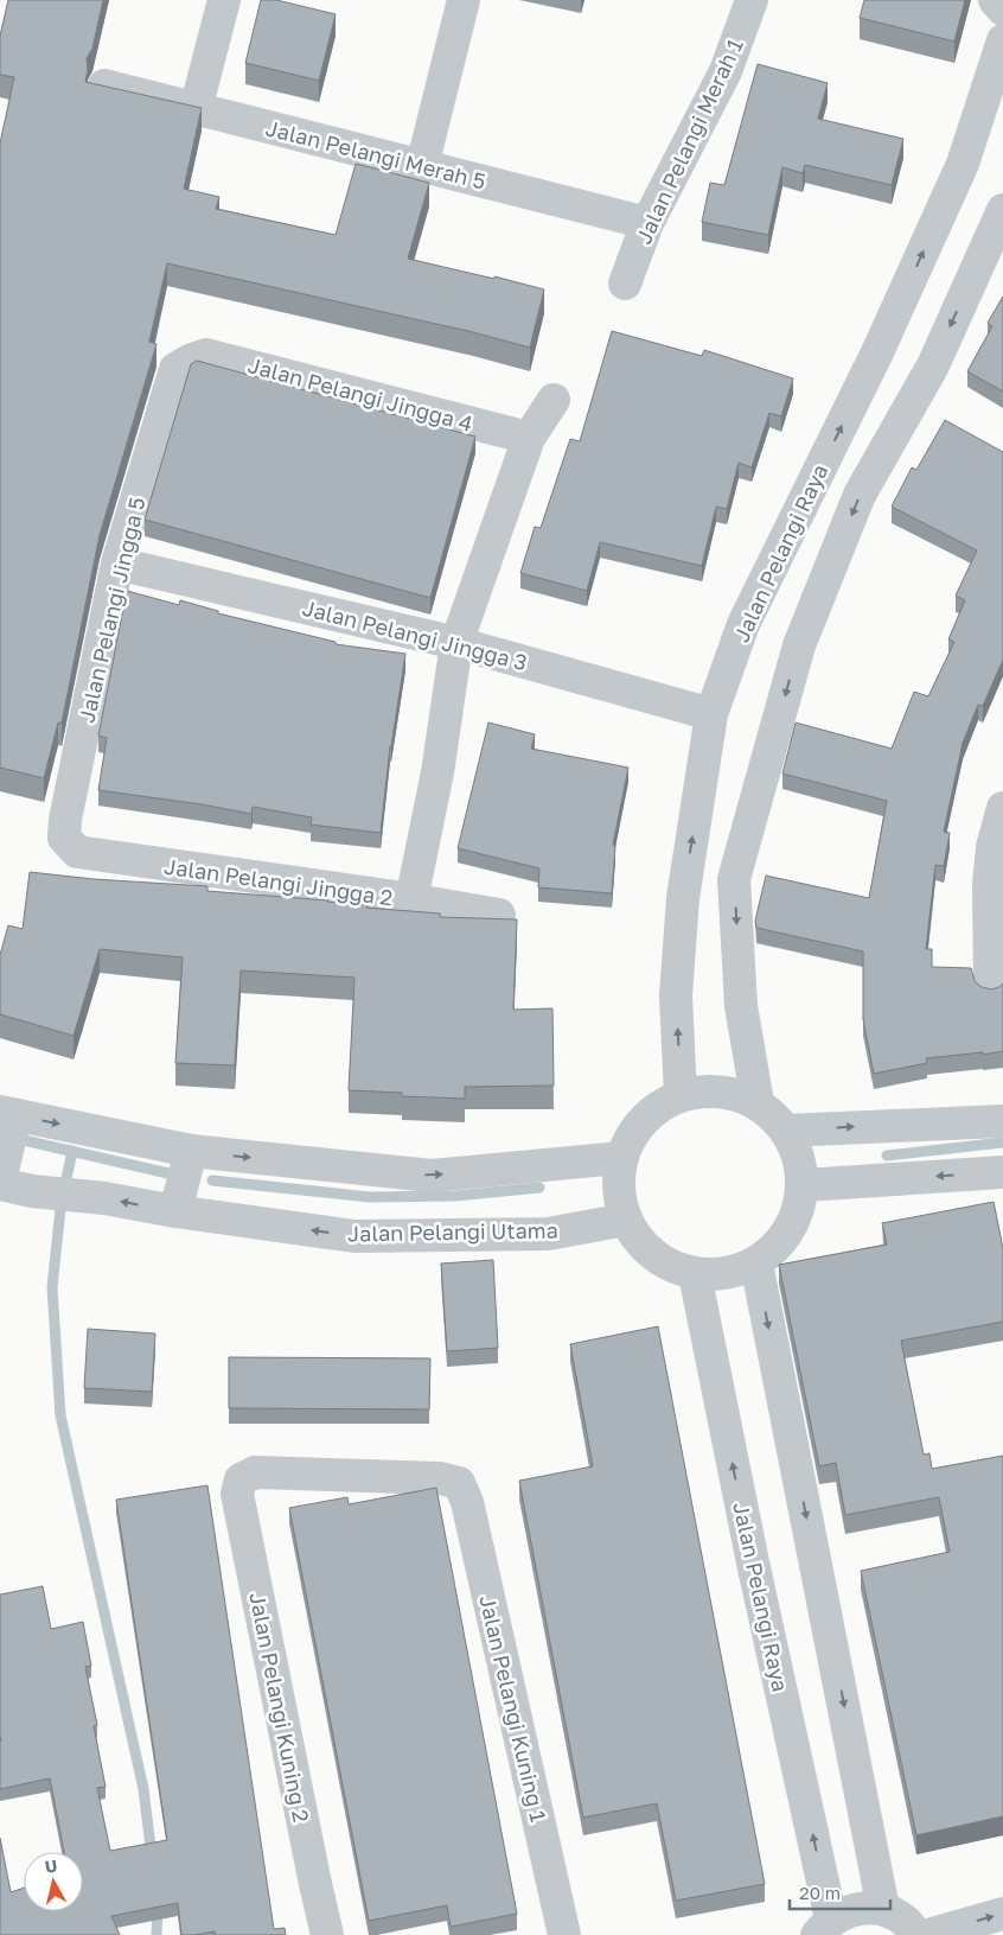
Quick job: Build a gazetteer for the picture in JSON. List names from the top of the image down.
{
  "streets": {
    "street": [
      "Jalan Pelangi Merah 1",
      "Jalan Pelangi Merah 5",
      "Jalan Pelangi Jingga 4",
      "Jalan Pelangi Raya",
      "Jalan Pelangi Jingga 5",
      "Jalan Pelangi Jingga 3",
      "Jalan Pelangi Jingga 2",
      "Jalan Pelangi Utama",
      "Jalan Pelangi Kuning 2",
      "Jalan Pelangi Kuning 1"
    ]
  },
  "crossings": [
    ["Jalan Pelangi Merah 1", "Jalan Pelangi Merah 5"],
    ["Jalan Pelangi Jingga 4", "Jalan Pelangi Jingga 5"],
    ["Jalan Pelangi Raya", "Jalan Pelangi Jingga 3"],
    ["Jalan Pelangi Raya", "Jalan Pelangi Utama"],
    ["Jalan Pelangi Jingga 5", "Jalan Pelangi Jingga 3"],
    ["Jalan Pelangi Jingga 5", "Jalan Pelangi Jingga 2"],
    ["Jalan Pelangi Kuning 2", "Jalan Pelangi Kuning 1"]
  ],
  "scale_bar": "20 m",
  "north": "top"
}
